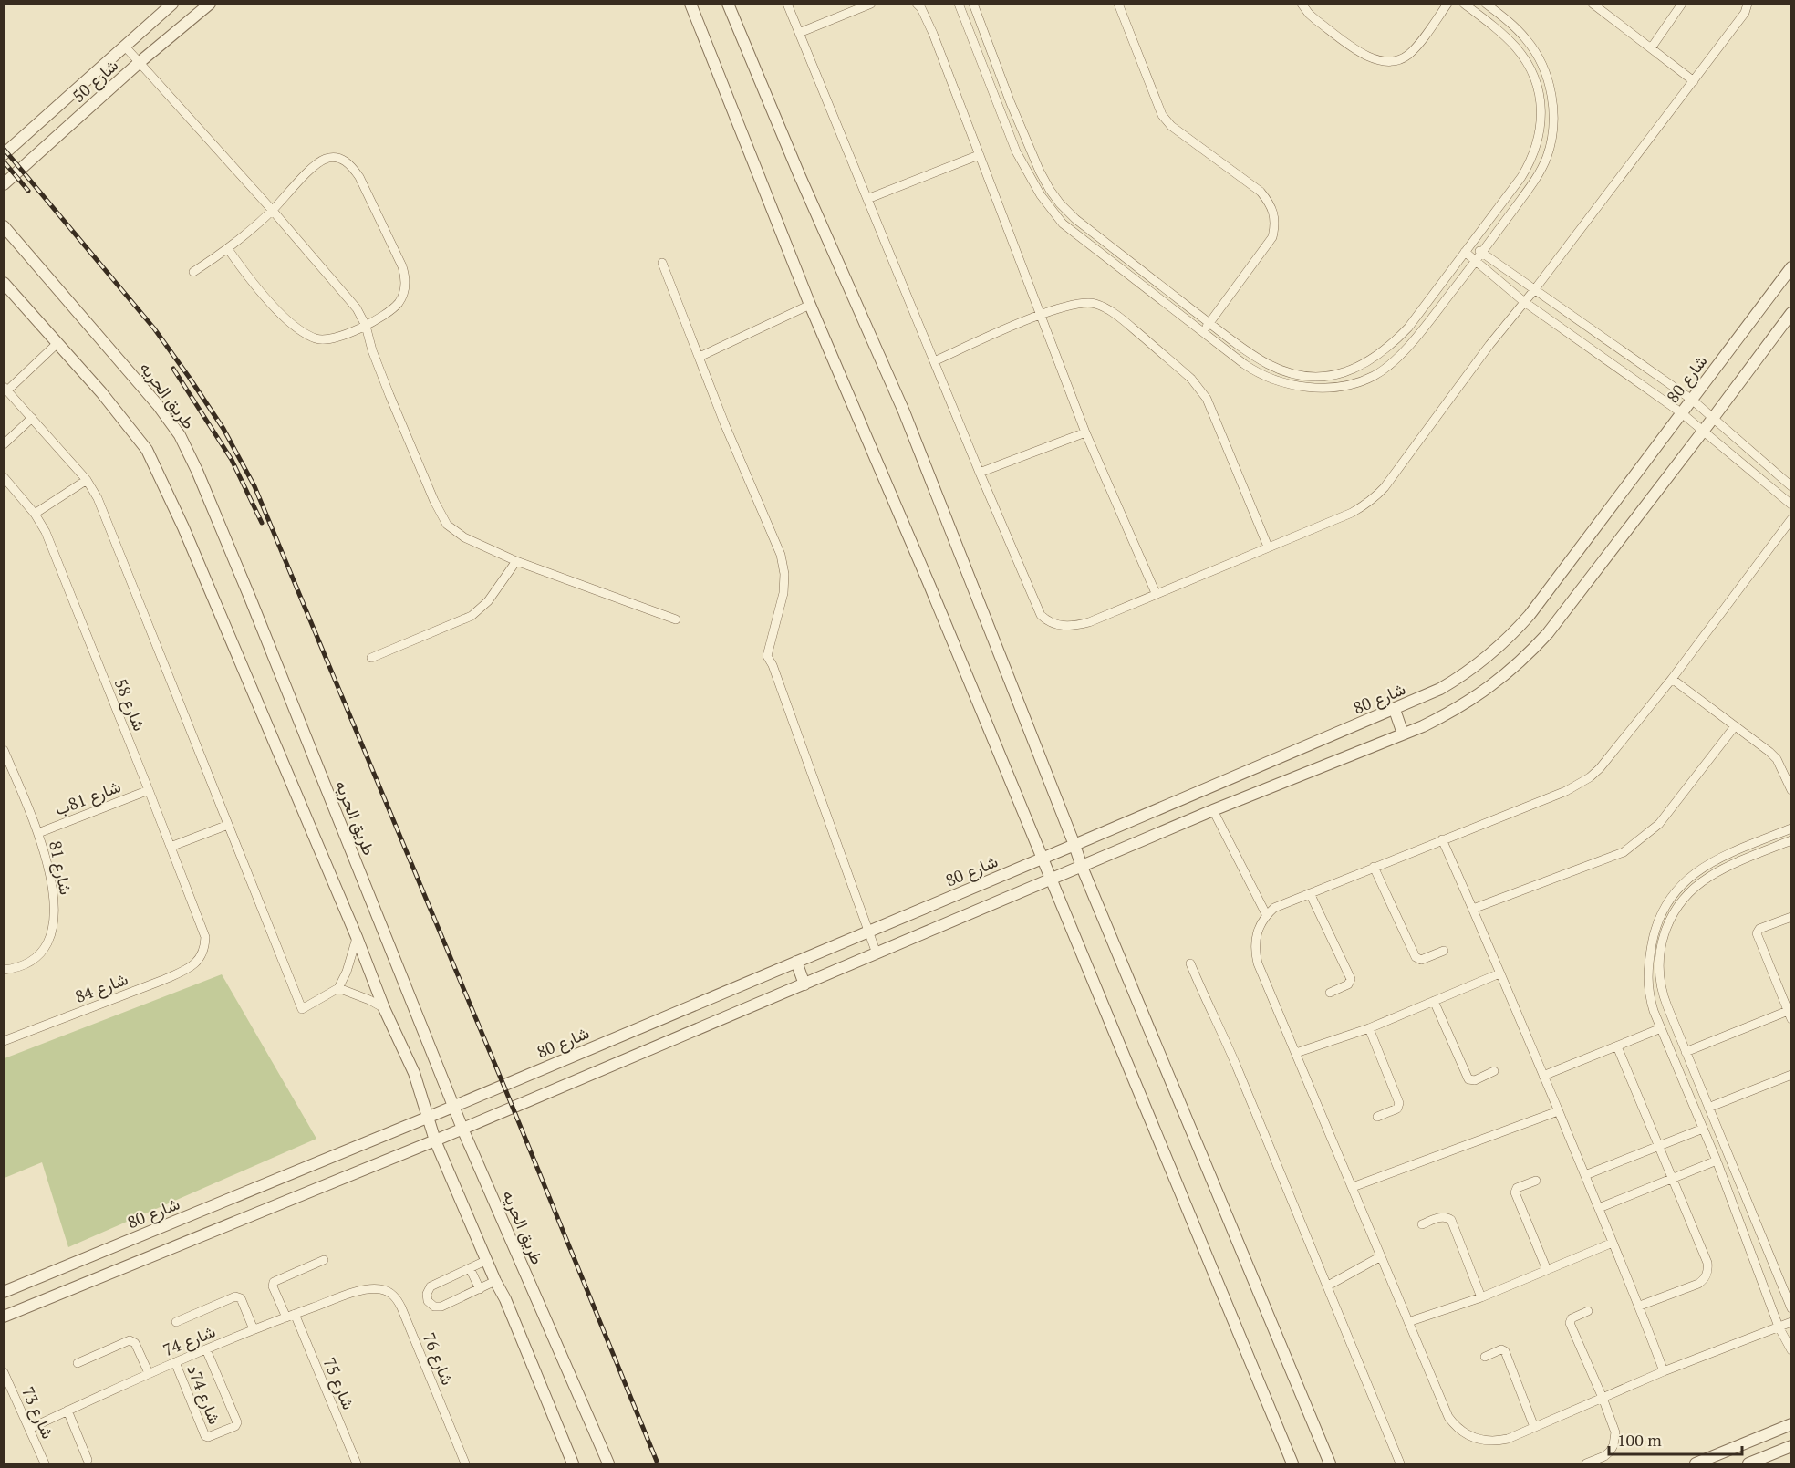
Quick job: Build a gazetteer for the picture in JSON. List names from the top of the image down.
{
  "streets": {
    "street": [
      "شارع 50",
      "شارع 80",
      "طريق الحريه",
      "شارع 58",
      "شارع 81ب",
      "شارع 81",
      "شارع 84",
      "شارع 74",
      "شارع 76",
      "شارع 75",
      "شارع 74د",
      "شارع 73"
    ]
  },
  "crossings": [
    ["شارع 80", "طريق الحريه"],
    ["شارع 58", "شارع 81ب"],
    ["شارع 58", "شارع 84"],
    ["شارع 81ب", "شارع 81"],
    ["شارع 74", "شارع 76"],
    ["شارع 74", "شارع 75"],
    ["شارع 74", "شارع 74د"],
    ["شارع 74", "شارع 73"]
  ],
  "scale_bar": "100 m"
}
